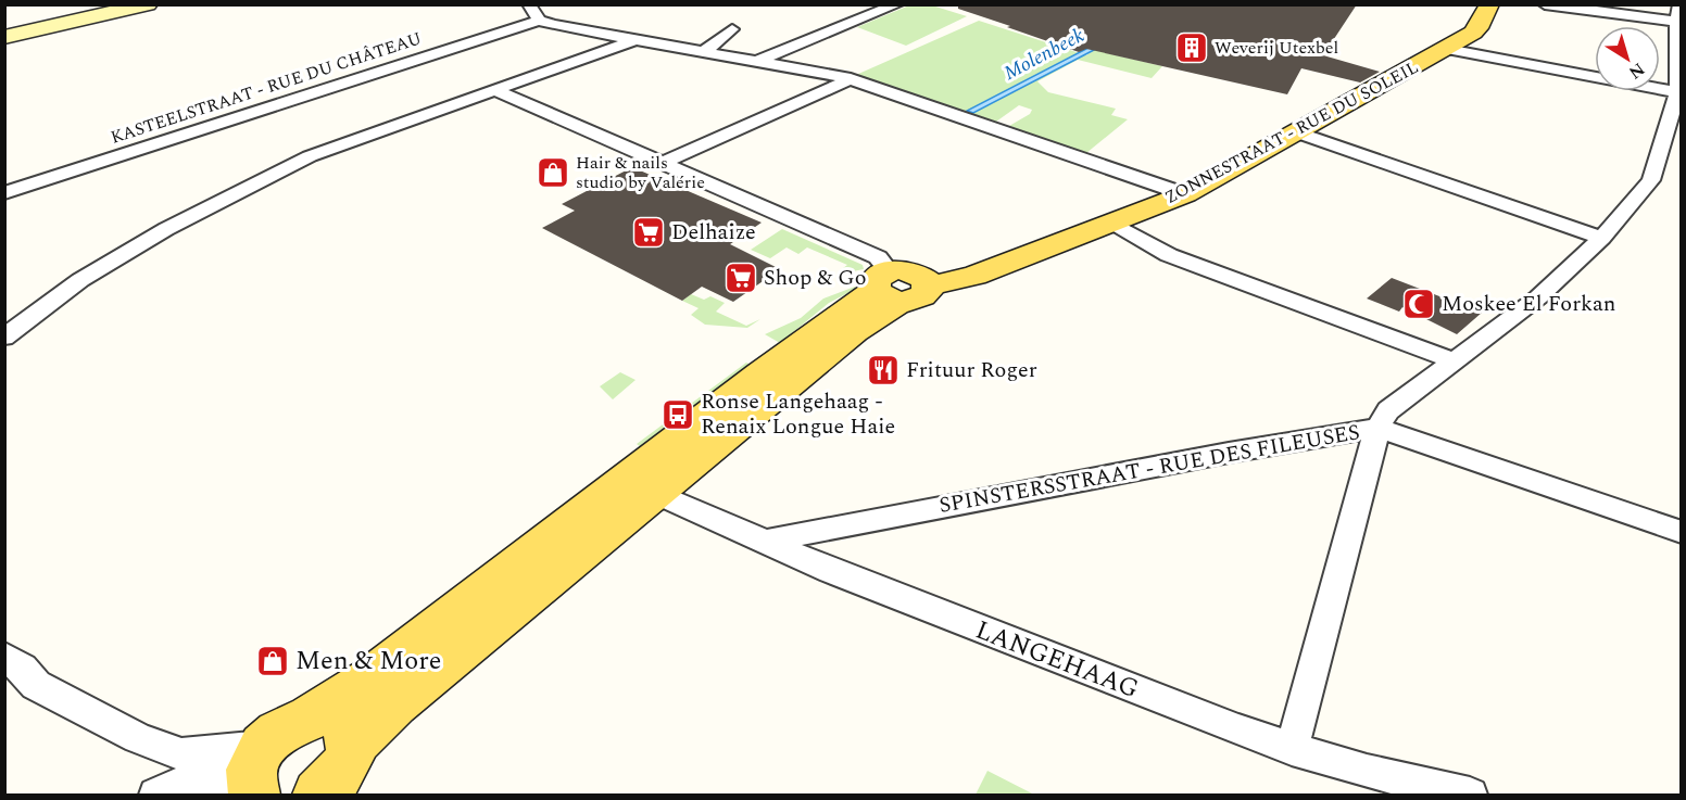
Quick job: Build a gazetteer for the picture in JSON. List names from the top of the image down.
{
  "streets": {
    "main road": ["ZONNESTRAAT - RUE DU SOLEIL"],
    "street": ["KASTEELSTRAAT - RUE DU CHÂTEAU", "SPINSTERSSTRAAT - RUE DES FILEUSES", "LANGEHAAG"]
  },
  "crossings": [
    ["ZONNESTRAAT - RUE DU SOLEIL", "LANGEHAAG"],
    ["SPINSTERSSTRAAT - RUE DES FILEUSES", "LANGEHAAG"]
  ],
  "water": ["Molenbeek"],
  "places": {
    "building": ["Weverij Utexbel"],
    "shop": ["Hair & nails studio by Valérie", "Men & More"],
    "supermarket": ["Delhaize", "Shop & Go"],
    "mosque": ["Moskee El Forkan"],
    "restaurant": ["Frituur Roger"],
    "bus stop": ["Ronse Langehaag - Renaix Longue Haie"]
  },
  "north": "bottom right"
}
